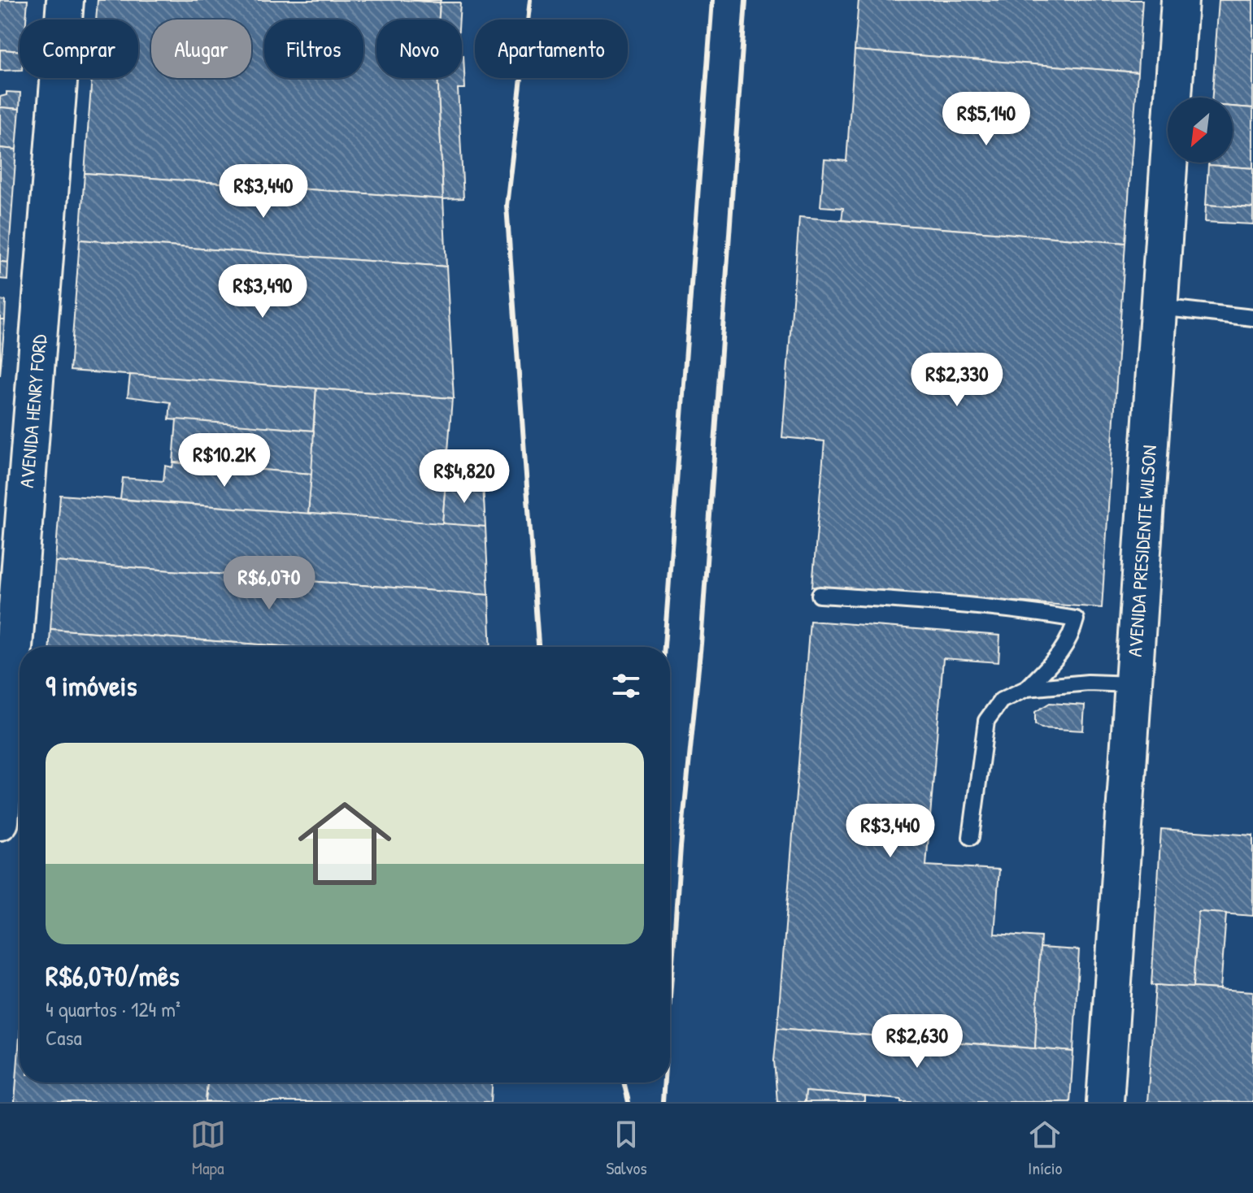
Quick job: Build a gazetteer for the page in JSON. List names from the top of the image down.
{
  "streets": {
    "main road": ["AVENIDA HENRY FORD", "AVENIDA PRESIDENTE WILSON"]
  },
  "north": "bottom left",
  "page": {
    "chip": [
      "Comprar",
      "Alugar",
      "Filtros",
      "Novo",
      "Apartamento"
    ],
    "price": [
      "R$5,140",
      "R$3,440",
      "R$3,490",
      "R$2,330",
      "R$10.2K",
      "R$4,820",
      "R$6,070",
      "R$3,440",
      "R$2,630"
    ],
    "heading": "9 imóveis",
    "list": [
      {
        "name": "R$6,070/mês",
        "note": "4 quartos · 124 m² · Casa"
      }
    ],
    "tabs": ["Mapa", "Salvos", "Início"]
  }
}
